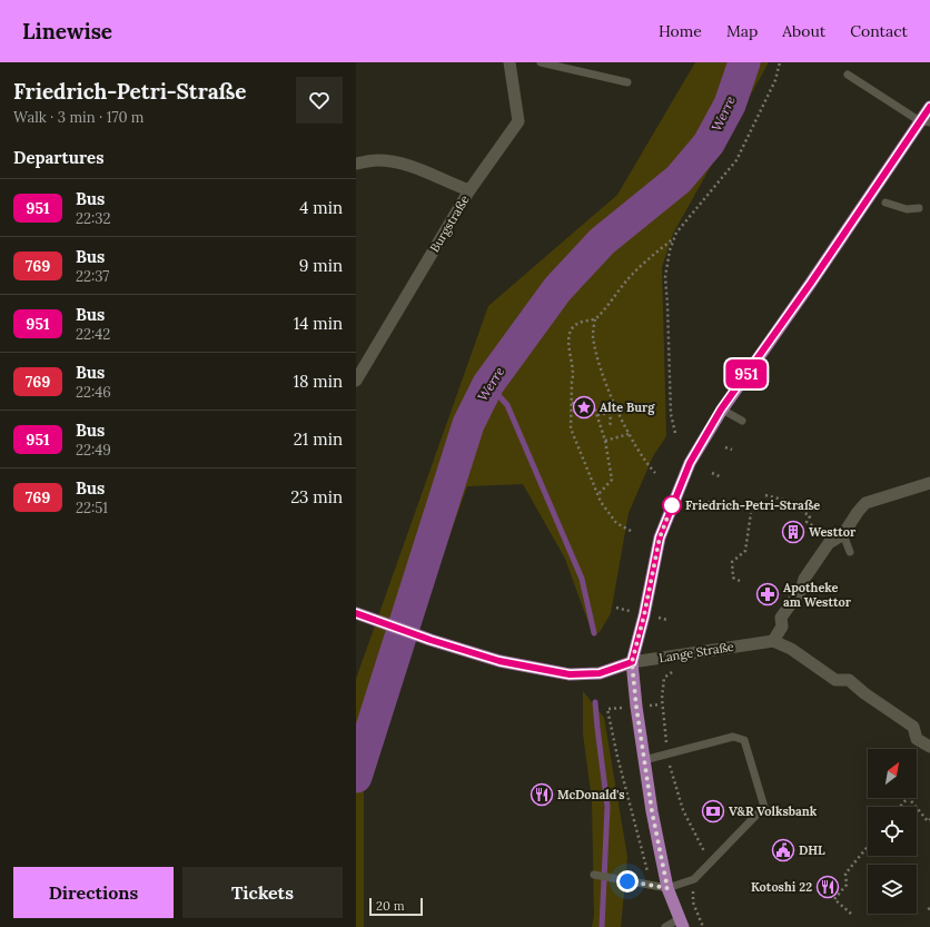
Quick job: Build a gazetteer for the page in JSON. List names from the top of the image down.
{
  "streets": {
    "main road": ["Lange Straße"],
    "street": ["Burgstraße"]
  },
  "water": ["Werre"],
  "places": {
    "place": ["Alte Burg"],
    "other": ["Friedrich-Petri-Straße"],
    "building": ["Westtor"],
    "pharmacy": ["Apotheke am Westtor"],
    "restaurant": ["McDonald's", "Kotoshi 22"],
    "bank": ["V&R Volksbank"],
    "public building": ["DHL"]
  },
  "lines": ["bus line 951"],
  "scale_bar": "20 m",
  "north": "top right",
  "page": {
    "header": "Linewise",
    "nav": [
      "Home",
      "Map",
      "About",
      "Contact"
    ],
    "heading": [
      ["Friedrich-Petri-Straße", "Walk · 3 min · 170 m"],
      "Departures"
    ],
    "on_map": "951",
    "list": [
      {
        "mark": "951",
        "name": "Bus",
        "note": "22:32",
        "value": "4 min"
      },
      {
        "mark": "769",
        "name": "Bus",
        "note": "22:37",
        "value": "9 min"
      },
      {
        "mark": "951",
        "name": "Bus",
        "note": "22:42",
        "value": "14 min"
      },
      {
        "mark": "769",
        "name": "Bus",
        "note": "22:46",
        "value": "18 min"
      },
      {
        "mark": "951",
        "name": "Bus",
        "note": "22:49",
        "value": "21 min"
      },
      {
        "mark": "769",
        "name": "Bus",
        "note": "22:51",
        "value": "23 min"
      }
    ],
    "buttons": ["Directions", "Tickets"],
    "scale": "20 m"
  }
}
